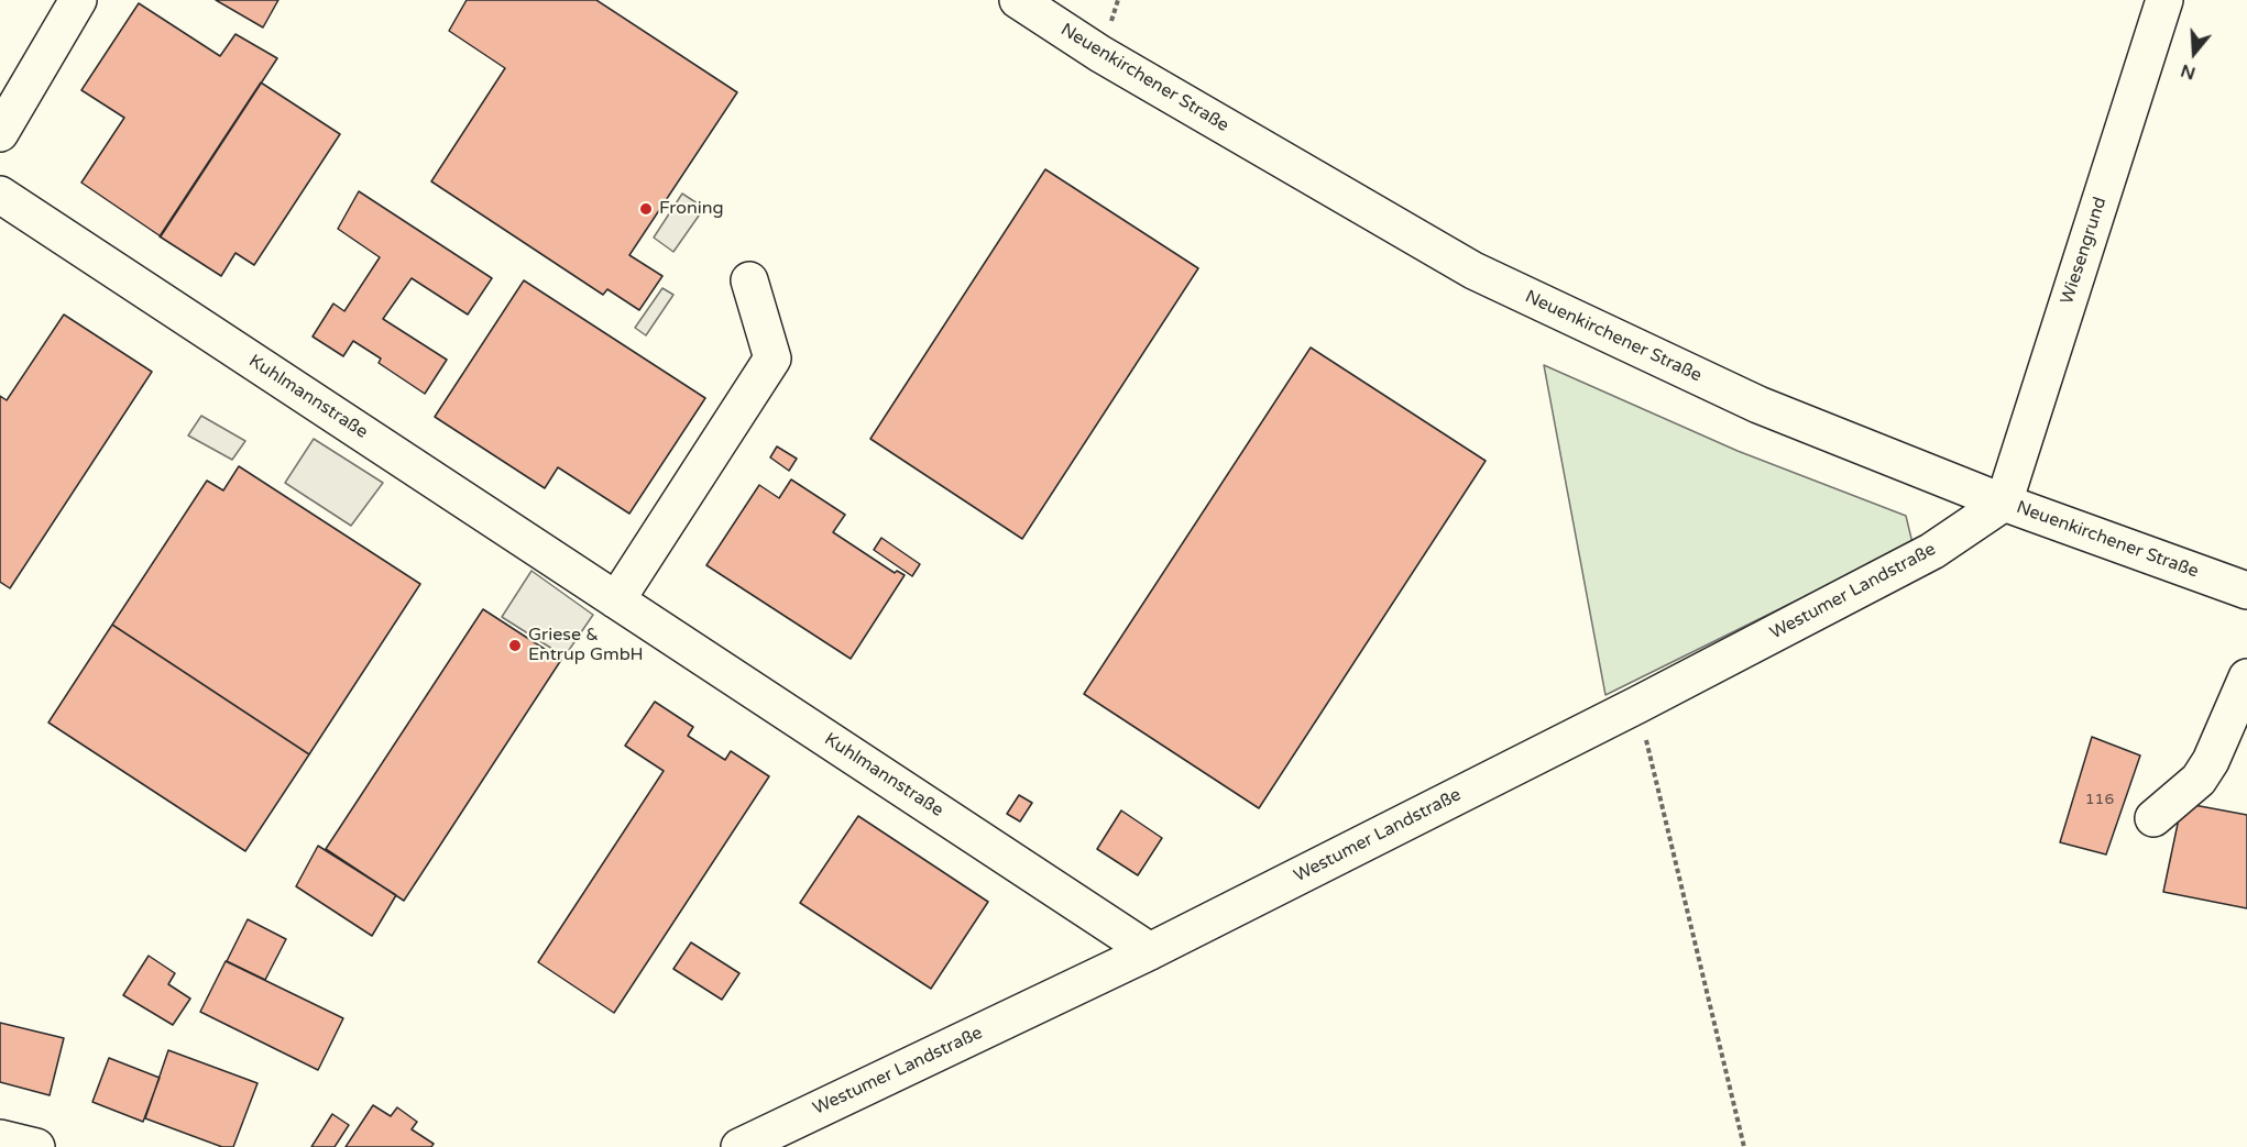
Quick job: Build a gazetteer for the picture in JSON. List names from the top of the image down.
{
  "streets": {
    "street": [
      "Neuenkirchener Straße",
      "Wiesengrund",
      "Kuhlmannstraße",
      "Westumer Landstraße"
    ]
  },
  "crossings": [
    ["Neuenkirchener Straße", "Wiesengrund"],
    ["Neuenkirchener Straße", "Westumer Landstraße"],
    ["Wiesengrund", "Westumer Landstraße"],
    ["Kuhlmannstraße", "Westumer Landstraße"]
  ],
  "places": ["Froning", "Griese & Entrup GmbH"],
  "house_numbers": ["116"],
  "north": "bottom"
}
